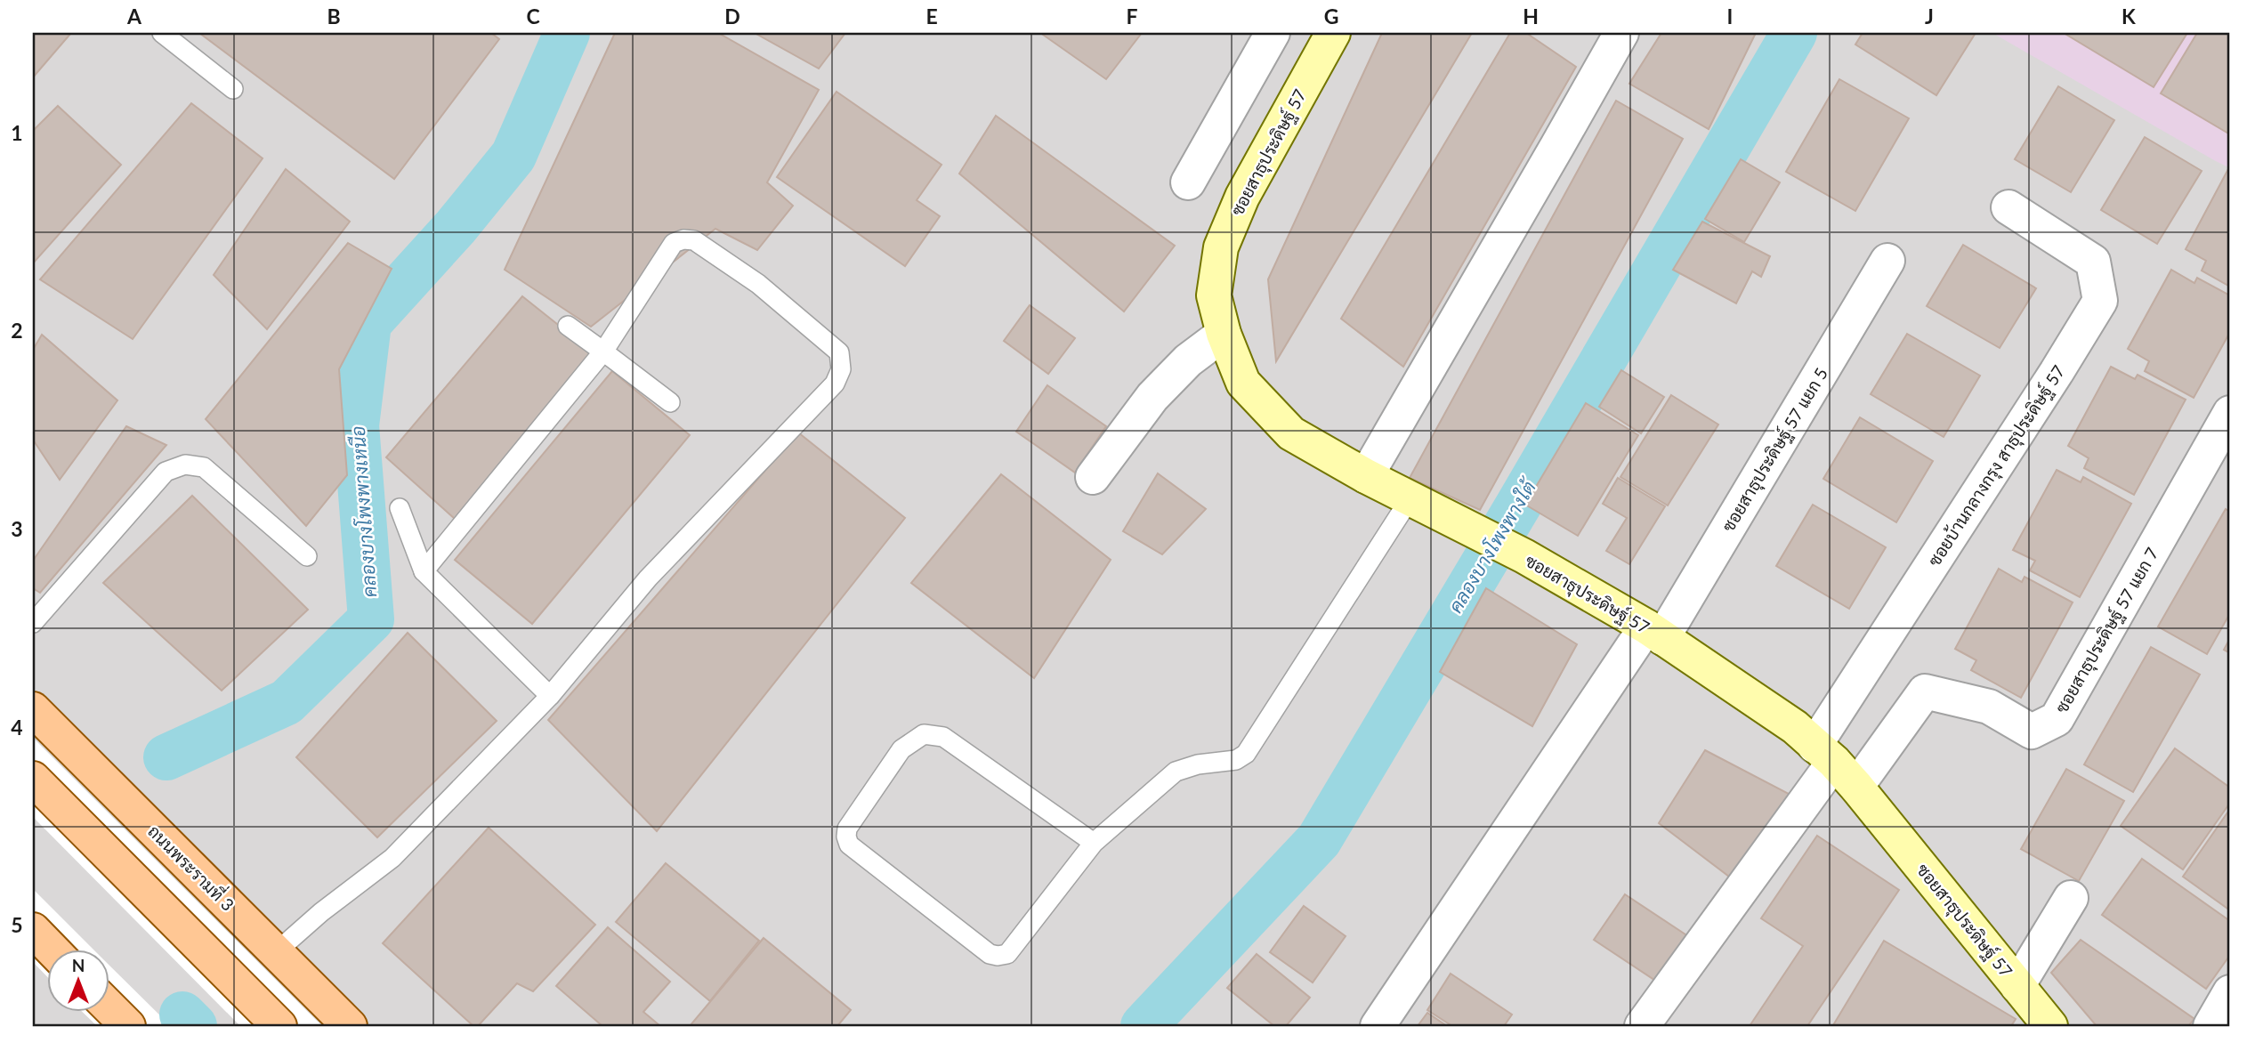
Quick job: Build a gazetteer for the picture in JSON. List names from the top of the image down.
{
  "streets": {
    "main road": ["ถนนพระรามที่ 3"],
    "street": [
      "ซอยสาธุประดิษฐ์ 57",
      "ซอยสาธุประดิษฐ์ 57 แยก 5",
      "ซอยบ้านกลางกรุง สาธุประดิษฐ์ 57",
      "ซอยสาธุประดิษฐ์ 57 แยก 7"
    ]
  },
  "crossings": [
    ["ซอยสาธุประดิษฐ์ 57", "ซอยสาธุประดิษฐ์ 57 แยก 5"],
    ["ซอยสาธุประดิษฐ์ 57", "ซอยบ้านกลางกรุง สาธุประดิษฐ์ 57"],
    ["ซอยสาธุประดิษฐ์ 57", "ซอยสาธุประดิษฐ์ 57 แยก 7"]
  ],
  "water": ["คลองบางโพงพางเหนือ", "คลองบางโพงพางใต้"],
  "north": "top",
  "grid": {
    "columns": [
      "A",
      "B",
      "C",
      "D",
      "E",
      "F",
      "G",
      "H",
      "I",
      "J",
      "K"
    ],
    "rows": [
      "1",
      "2",
      "3",
      "4",
      "5"
    ]
  }
}
